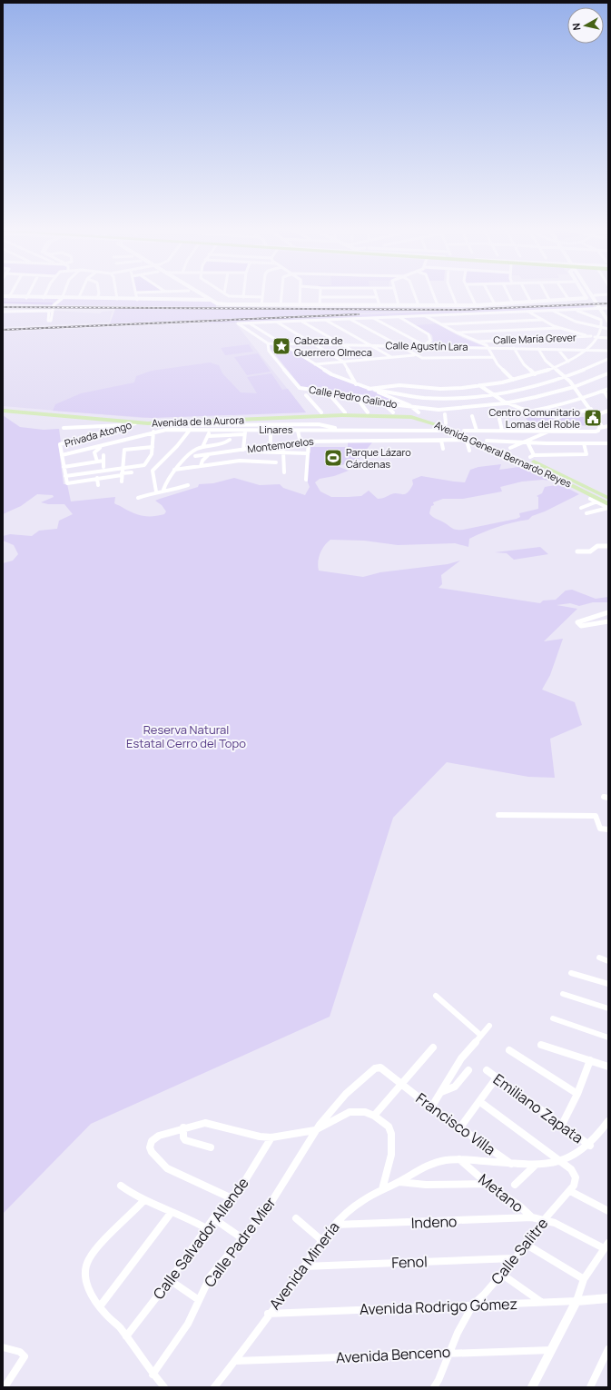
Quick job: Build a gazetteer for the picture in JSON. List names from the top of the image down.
{
  "streets": {
    "main road": ["Avenida de la Aurora", "Avenida General Bernardo Reyes"],
    "street": [
      "Calle María Grever",
      "Calle Agustín Lara",
      "Calle Pedro Galindo",
      "Linares",
      "Privada Atongo",
      "Montemorelos",
      "Emiliano Zapata",
      "Francisco Villa",
      "Metano",
      "Indeno",
      "Calle Salvador Allende",
      "Calle Padre Mier",
      "Calle Salitre",
      "Fenol",
      "Avenida Minería",
      "Avenida Rodrigo Gómez",
      "Avenida Benceno"
    ]
  },
  "crossings": [
    ["Calle Agustín Lara", "Calle Pedro Galindo"],
    ["Avenida de la Aurora", "Privada Atongo"],
    ["Avenida de la Aurora", "Avenida General Bernardo Reyes"],
    ["Linares", "Privada Atongo"],
    ["Linares", "Avenida General Bernardo Reyes"],
    ["Montemorelos", "Avenida General Bernardo Reyes"],
    ["Emiliano Zapata", "Avenida Minería"],
    ["Francisco Villa", "Calle Padre Mier"],
    ["Francisco Villa", "Avenida Minería"],
    ["Metano", "Indeno"],
    ["Metano", "Calle Salitre"],
    ["Metano", "Avenida Minería"],
    ["Indeno", "Avenida Minería"],
    ["Calle Salitre", "Fenol"],
    ["Calle Salitre", "Avenida Minería"],
    ["Calle Salitre", "Avenida Rodrigo Gómez"],
    ["Calle Salitre", "Avenida Benceno"],
    ["Fenol", "Avenida Minería"],
    ["Avenida Minería", "Avenida Rodrigo Gómez"],
    ["Avenida Minería", "Avenida Benceno"]
  ],
  "parks": ["Reserva Natural Estatal Cerro del Topo"],
  "places": {
    "place": ["Cabeza de Guerrero Olmeca"],
    "public building": ["Centro Comunitario Lomas del Roble"],
    "sports": ["Parque Lázaro Cárdenas"]
  },
  "north": "left"
}
